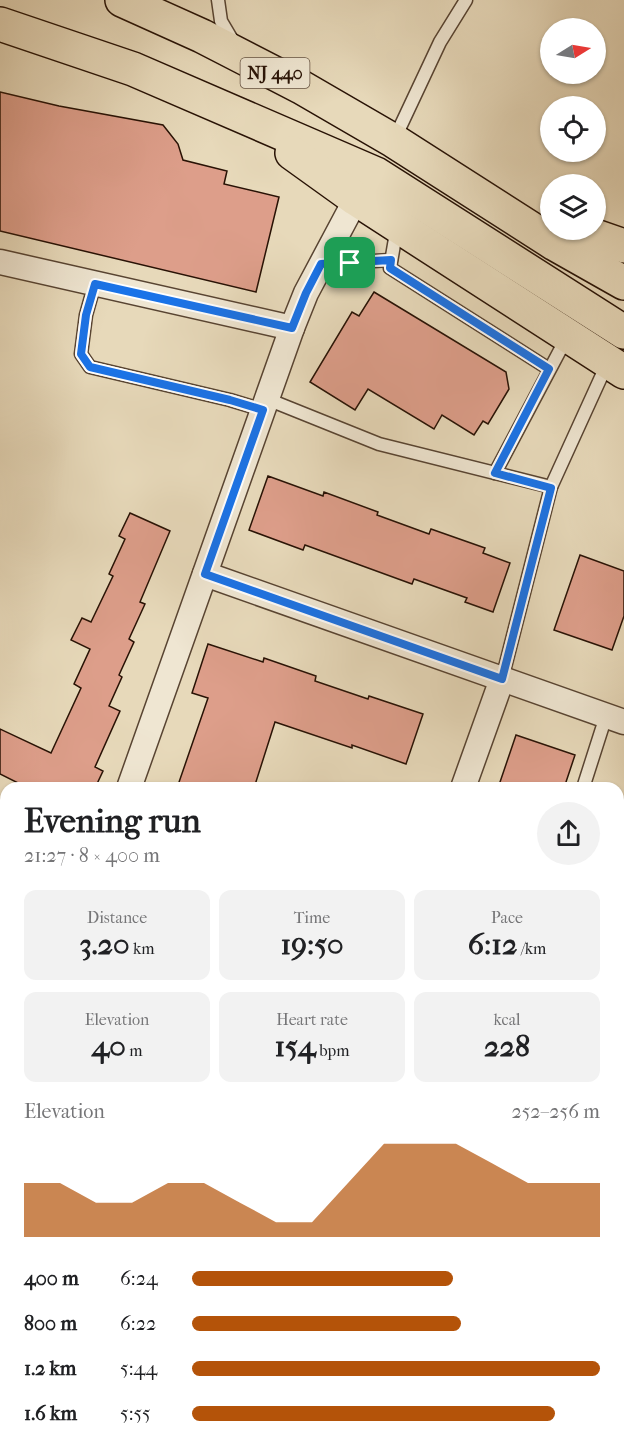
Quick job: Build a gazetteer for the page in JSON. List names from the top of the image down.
{
  "streets": {
    "highway": ["NJ 440"]
  },
  "north": "right",
  "page": {
    "heading": ["Evening run", "21:27 · 8 × 400 m"],
    "stats": [
      ["Distance", "3.20 km"],
      ["Time", "19:50"],
      ["Pace", "6:12 /km"],
      ["Elevation", "40 m"],
      ["Heart rate", "154 bpm"],
      ["kcal", "228"]
    ],
    "chart": ["Elevation", "252–256 m"],
    "list": [
      {
        "name": "400 m",
        "note": "6:24"
      },
      {
        "name": "800 m",
        "note": "6:22"
      },
      {
        "name": "1.2 km",
        "note": "5:44"
      },
      {
        "name": "1.6 km",
        "note": "5:55"
      }
    ]
  }
}
